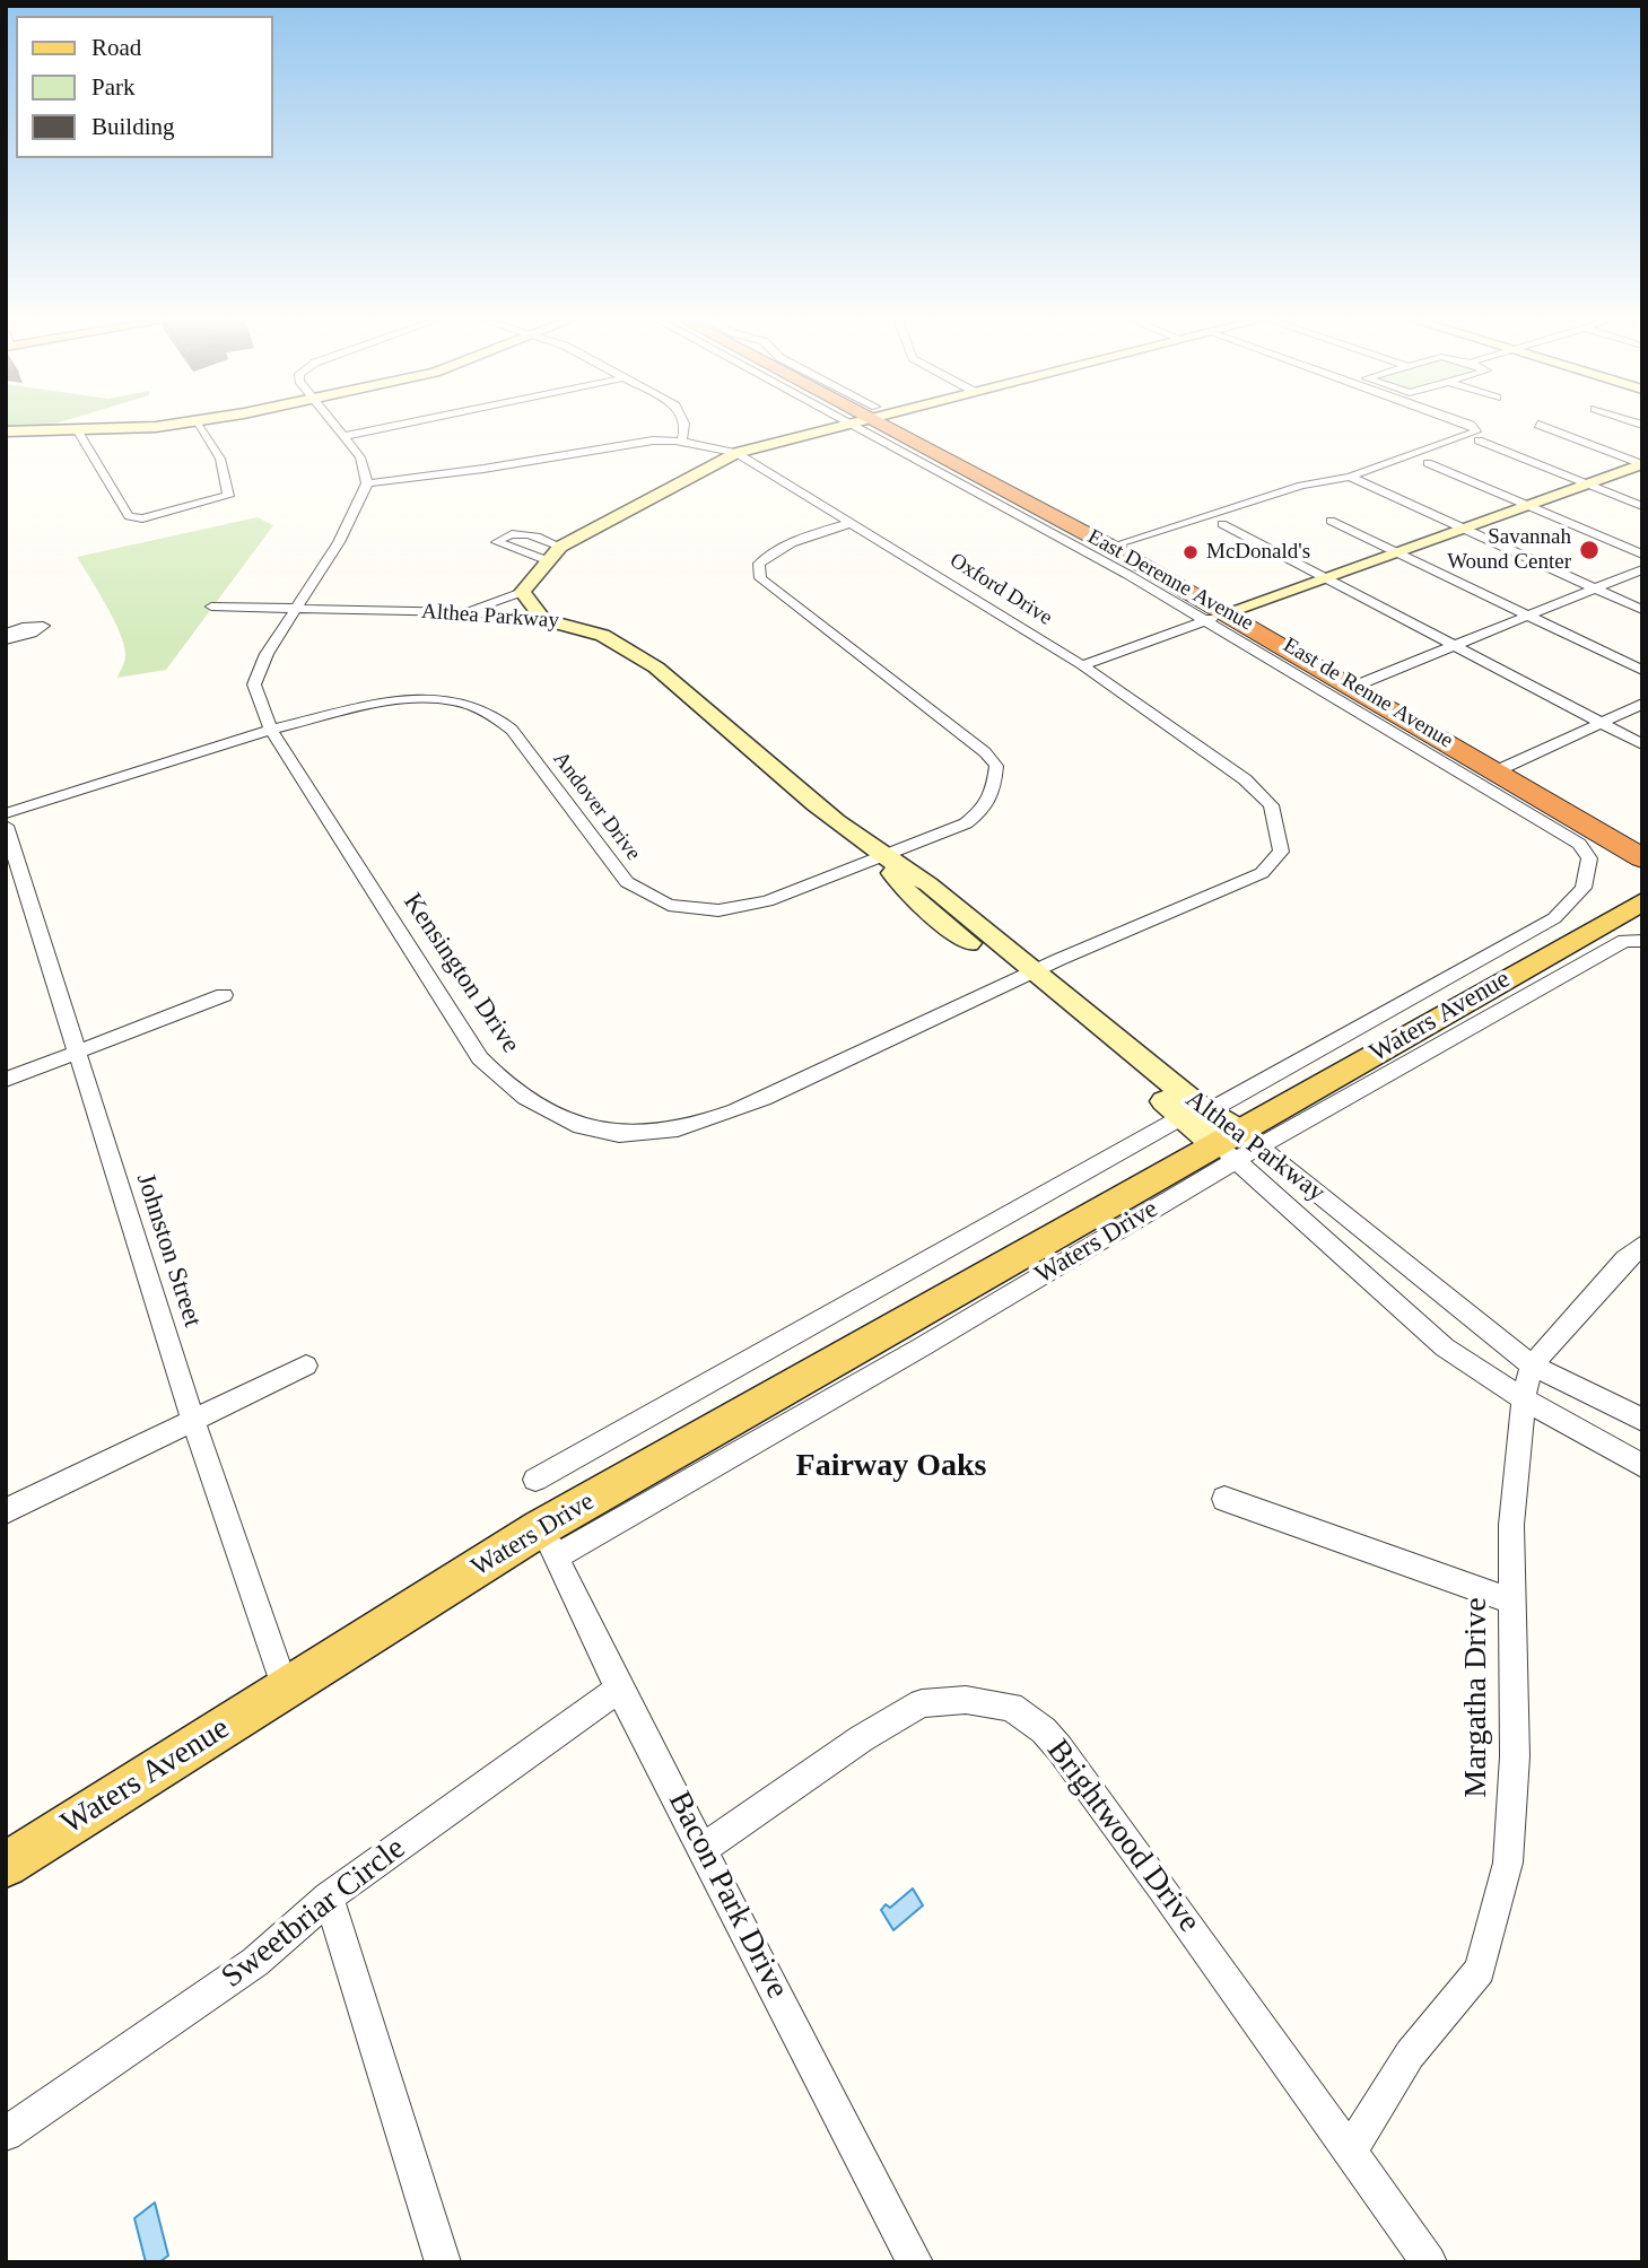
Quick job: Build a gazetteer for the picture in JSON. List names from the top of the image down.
{
  "streets": {
    "highway": ["East Derenne Avenue"],
    "main road": ["Waters Avenue", "Waters Drive"],
    "street": [
      "Oxford Drive",
      "Althea Parkway",
      "East de Renne Avenue",
      "Andover Drive",
      "Kensington Drive",
      "Johnston Street",
      "Margatha Drive",
      "Brightwood Drive",
      "Bacon Park Drive",
      "Sweetbriar Circle"
    ]
  },
  "crossings": [
    ["East Derenne Avenue", "East de Renne Avenue"],
    ["Oxford Drive", "Althea Parkway"],
    ["Oxford Drive", "Andover Drive"],
    ["Oxford Drive", "Kensington Drive"],
    ["Althea Parkway", "Andover Drive"],
    ["Althea Parkway", "Kensington Drive"],
    ["Althea Parkway", "Waters Avenue"],
    ["Althea Parkway", "Waters Drive"],
    ["Althea Parkway", "Margatha Drive"],
    ["East de Renne Avenue", "Waters Drive"],
    ["Andover Drive", "Kensington Drive"],
    ["Waters Avenue", "Waters Drive"],
    ["Waters Avenue", "Johnston Street"],
    ["Waters Drive", "Johnston Street"],
    ["Waters Drive", "Bacon Park Drive"],
    ["Margatha Drive", "Brightwood Drive"],
    ["Brightwood Drive", "Bacon Park Drive"],
    ["Bacon Park Drive", "Sweetbriar Circle"]
  ],
  "districts": ["Fairway Oaks"],
  "places": ["Savannah Wound Center", "McDonald's"],
  "legend": ["Road", "Park", "Building"]
}
